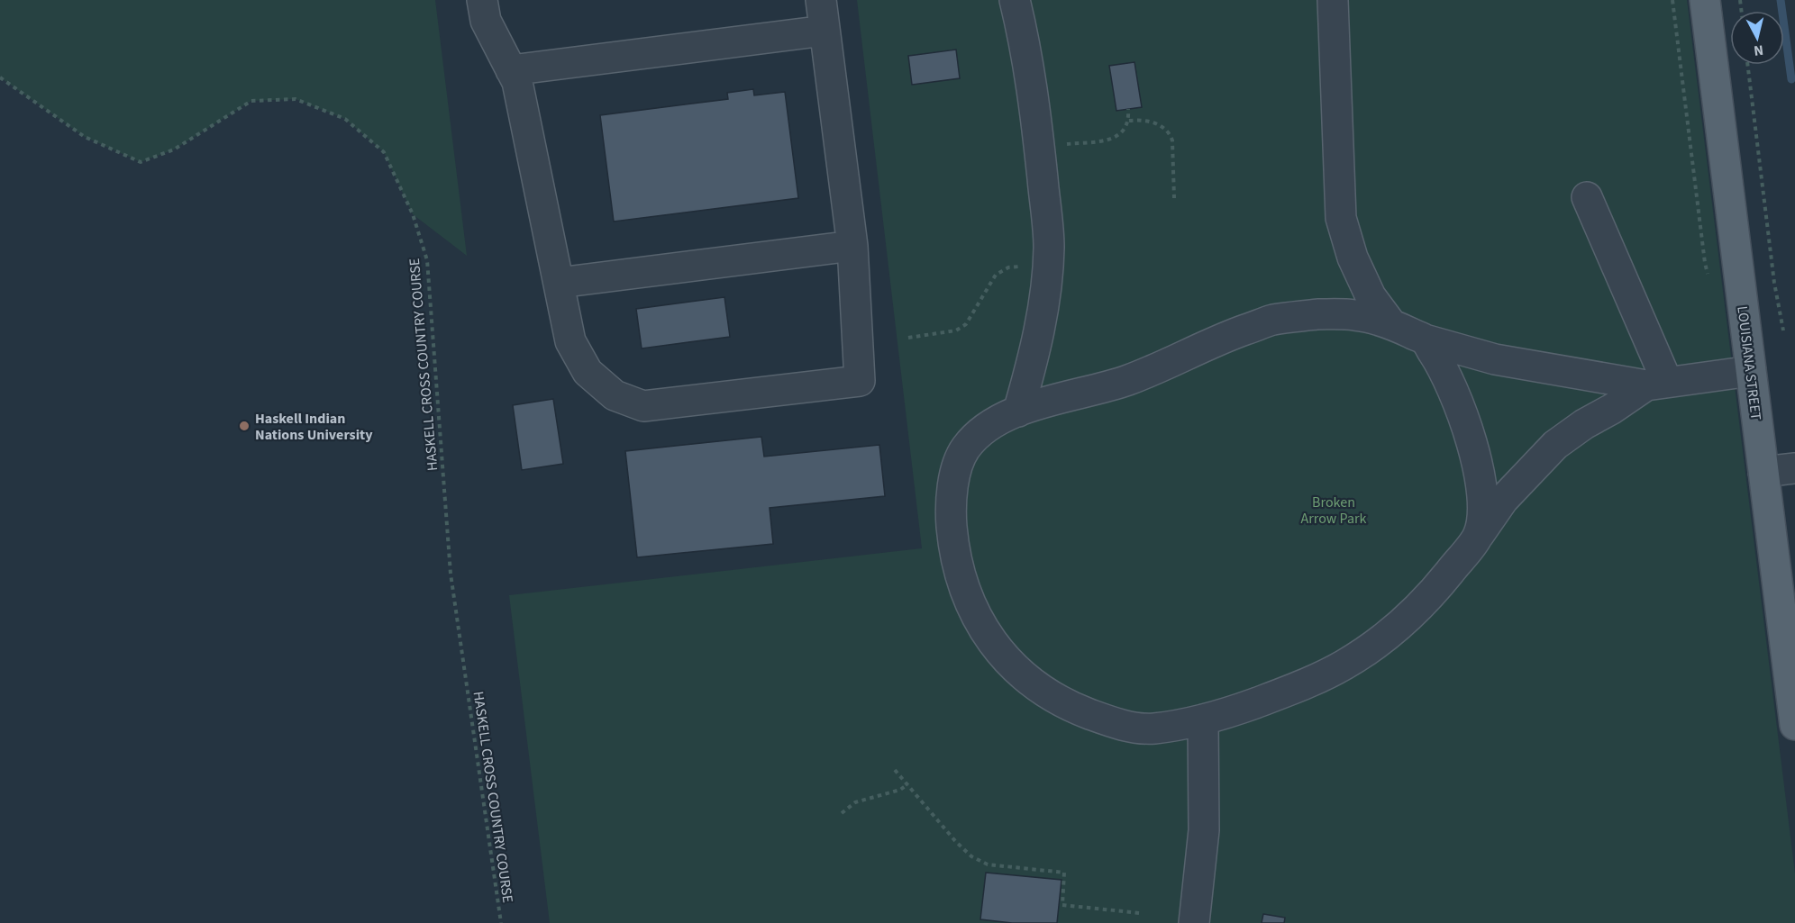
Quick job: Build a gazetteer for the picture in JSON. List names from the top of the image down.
{
  "streets": {
    "main road": ["LOUISIANA STREET"],
    "path": ["HASKELL CROSS COUNTRY COURSE"]
  },
  "parks": ["Broken Arrow Park"],
  "places": ["Haskell Indian Nations University"],
  "north": "bottom"
}
